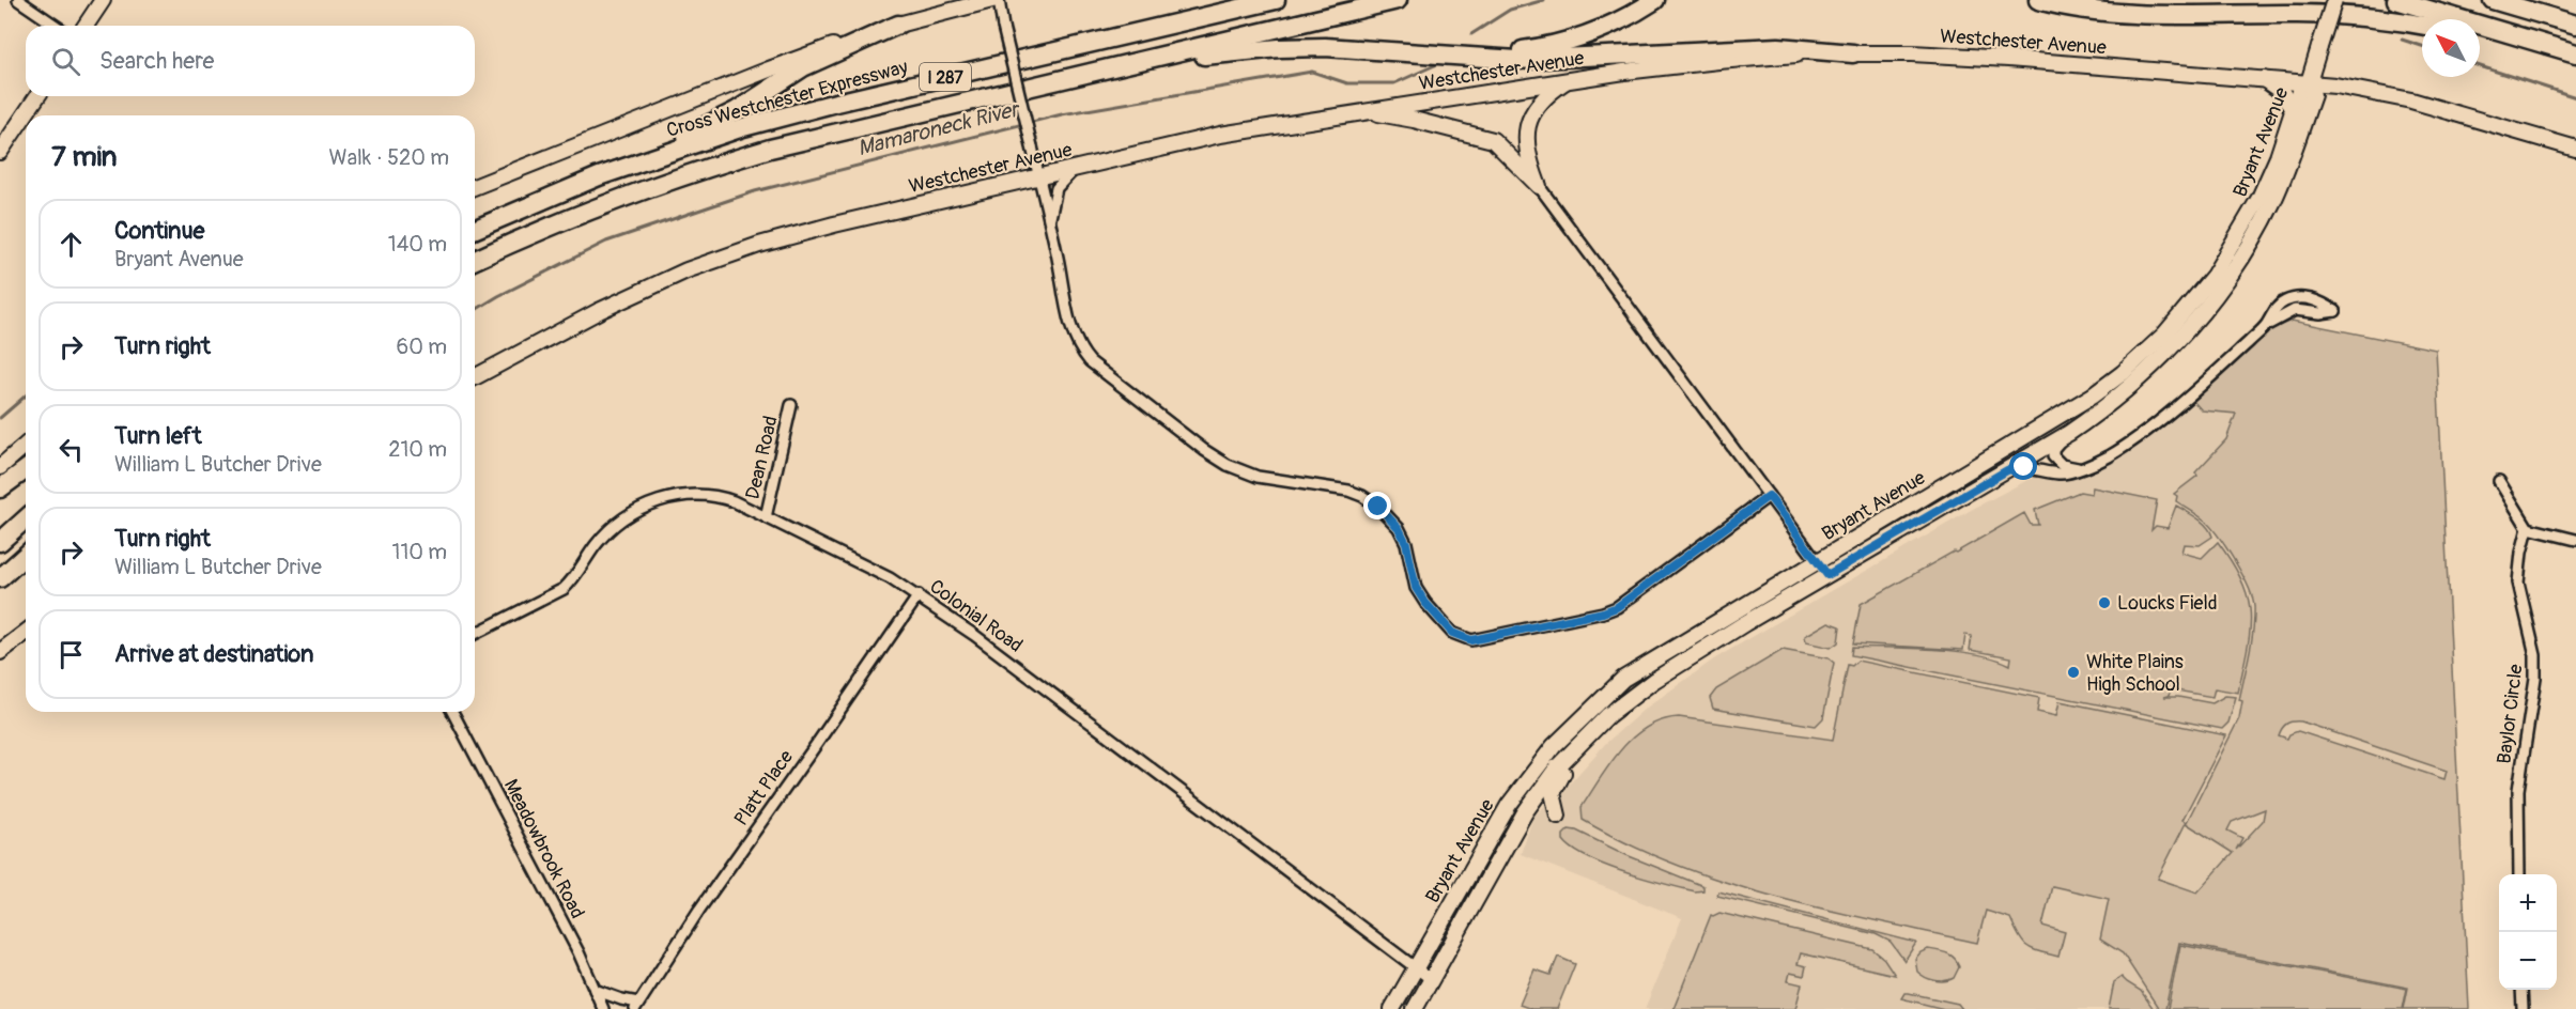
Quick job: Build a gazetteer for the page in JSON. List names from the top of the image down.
{
  "streets": {
    "highway": ["I 287", "Cross Westchester Expressway"],
    "main road": ["Westchester Avenue", "Bryant Avenue"],
    "street": [
      "Dean Road",
      "Colonial Road",
      "Baylor Circle",
      "Platt Place",
      "Meadowbrook Road"
    ]
  },
  "crossings": [
    ["Westchester Avenue", "Bryant Avenue"],
    ["Bryant Avenue", "Colonial Road"],
    ["Dean Road", "Colonial Road"],
    ["Colonial Road", "Platt Place"],
    ["Platt Place", "Meadowbrook Road"]
  ],
  "water": ["Mamaroneck River"],
  "places": ["Loucks Field", "White Plains High School"],
  "north": "top left",
  "page": {
    "search": "Search here",
    "heading": ["7 min", "Walk · 520 m"],
    "list": [
      ["Continue", "Bryant Avenue", "140 m"],
      ["Turn right", "60 m"],
      ["Turn left", "William L Butcher Drive", "210 m"],
      ["Turn right", "William L Butcher Drive", "110 m"],
      "Arrive at destination"
    ],
    "map_buttons": ["+", "−"]
  }
}
